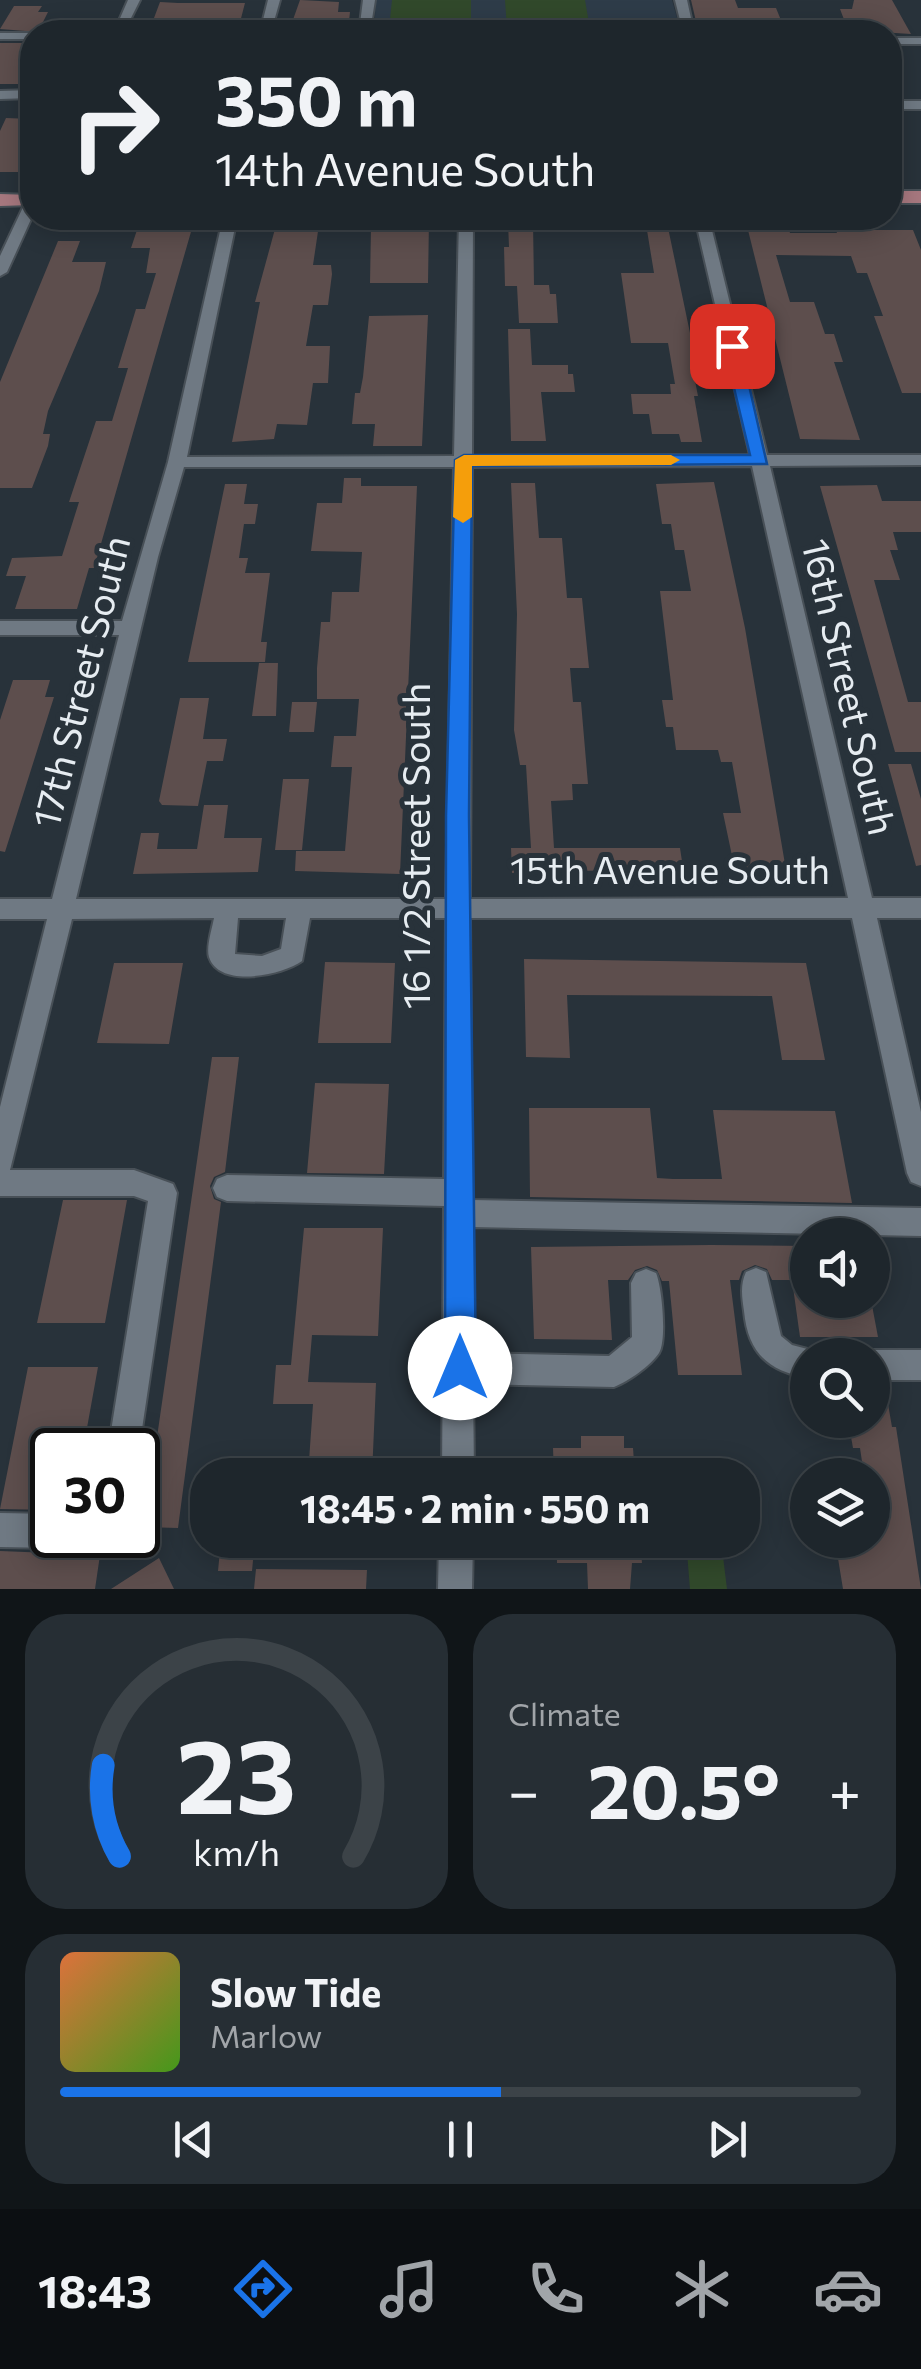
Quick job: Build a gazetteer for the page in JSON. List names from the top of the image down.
{
  "streets": {
    "street": [
      "17th Street South",
      "16th Street South",
      "16 1/2 Street South",
      "15th Avenue South"
    ]
  },
  "crossings": [
    ["17th Street South", "15th Avenue South"],
    ["16th Street South", "15th Avenue South"],
    ["16 1/2 Street South", "15th Avenue South"]
  ],
  "page": {
    "turn": ["350 m", "14th Avenue South"],
    "limit": "30",
    "trip": "18:45 · 2 min · 550 m",
    "tile": "Climate",
    "heat": ["−", "20.5°", "+"],
    "song": ["Slow Tide", "Marlow"],
    "tabs": "18:43",
    "gauge": ["23", "km/h"]
  }
}
